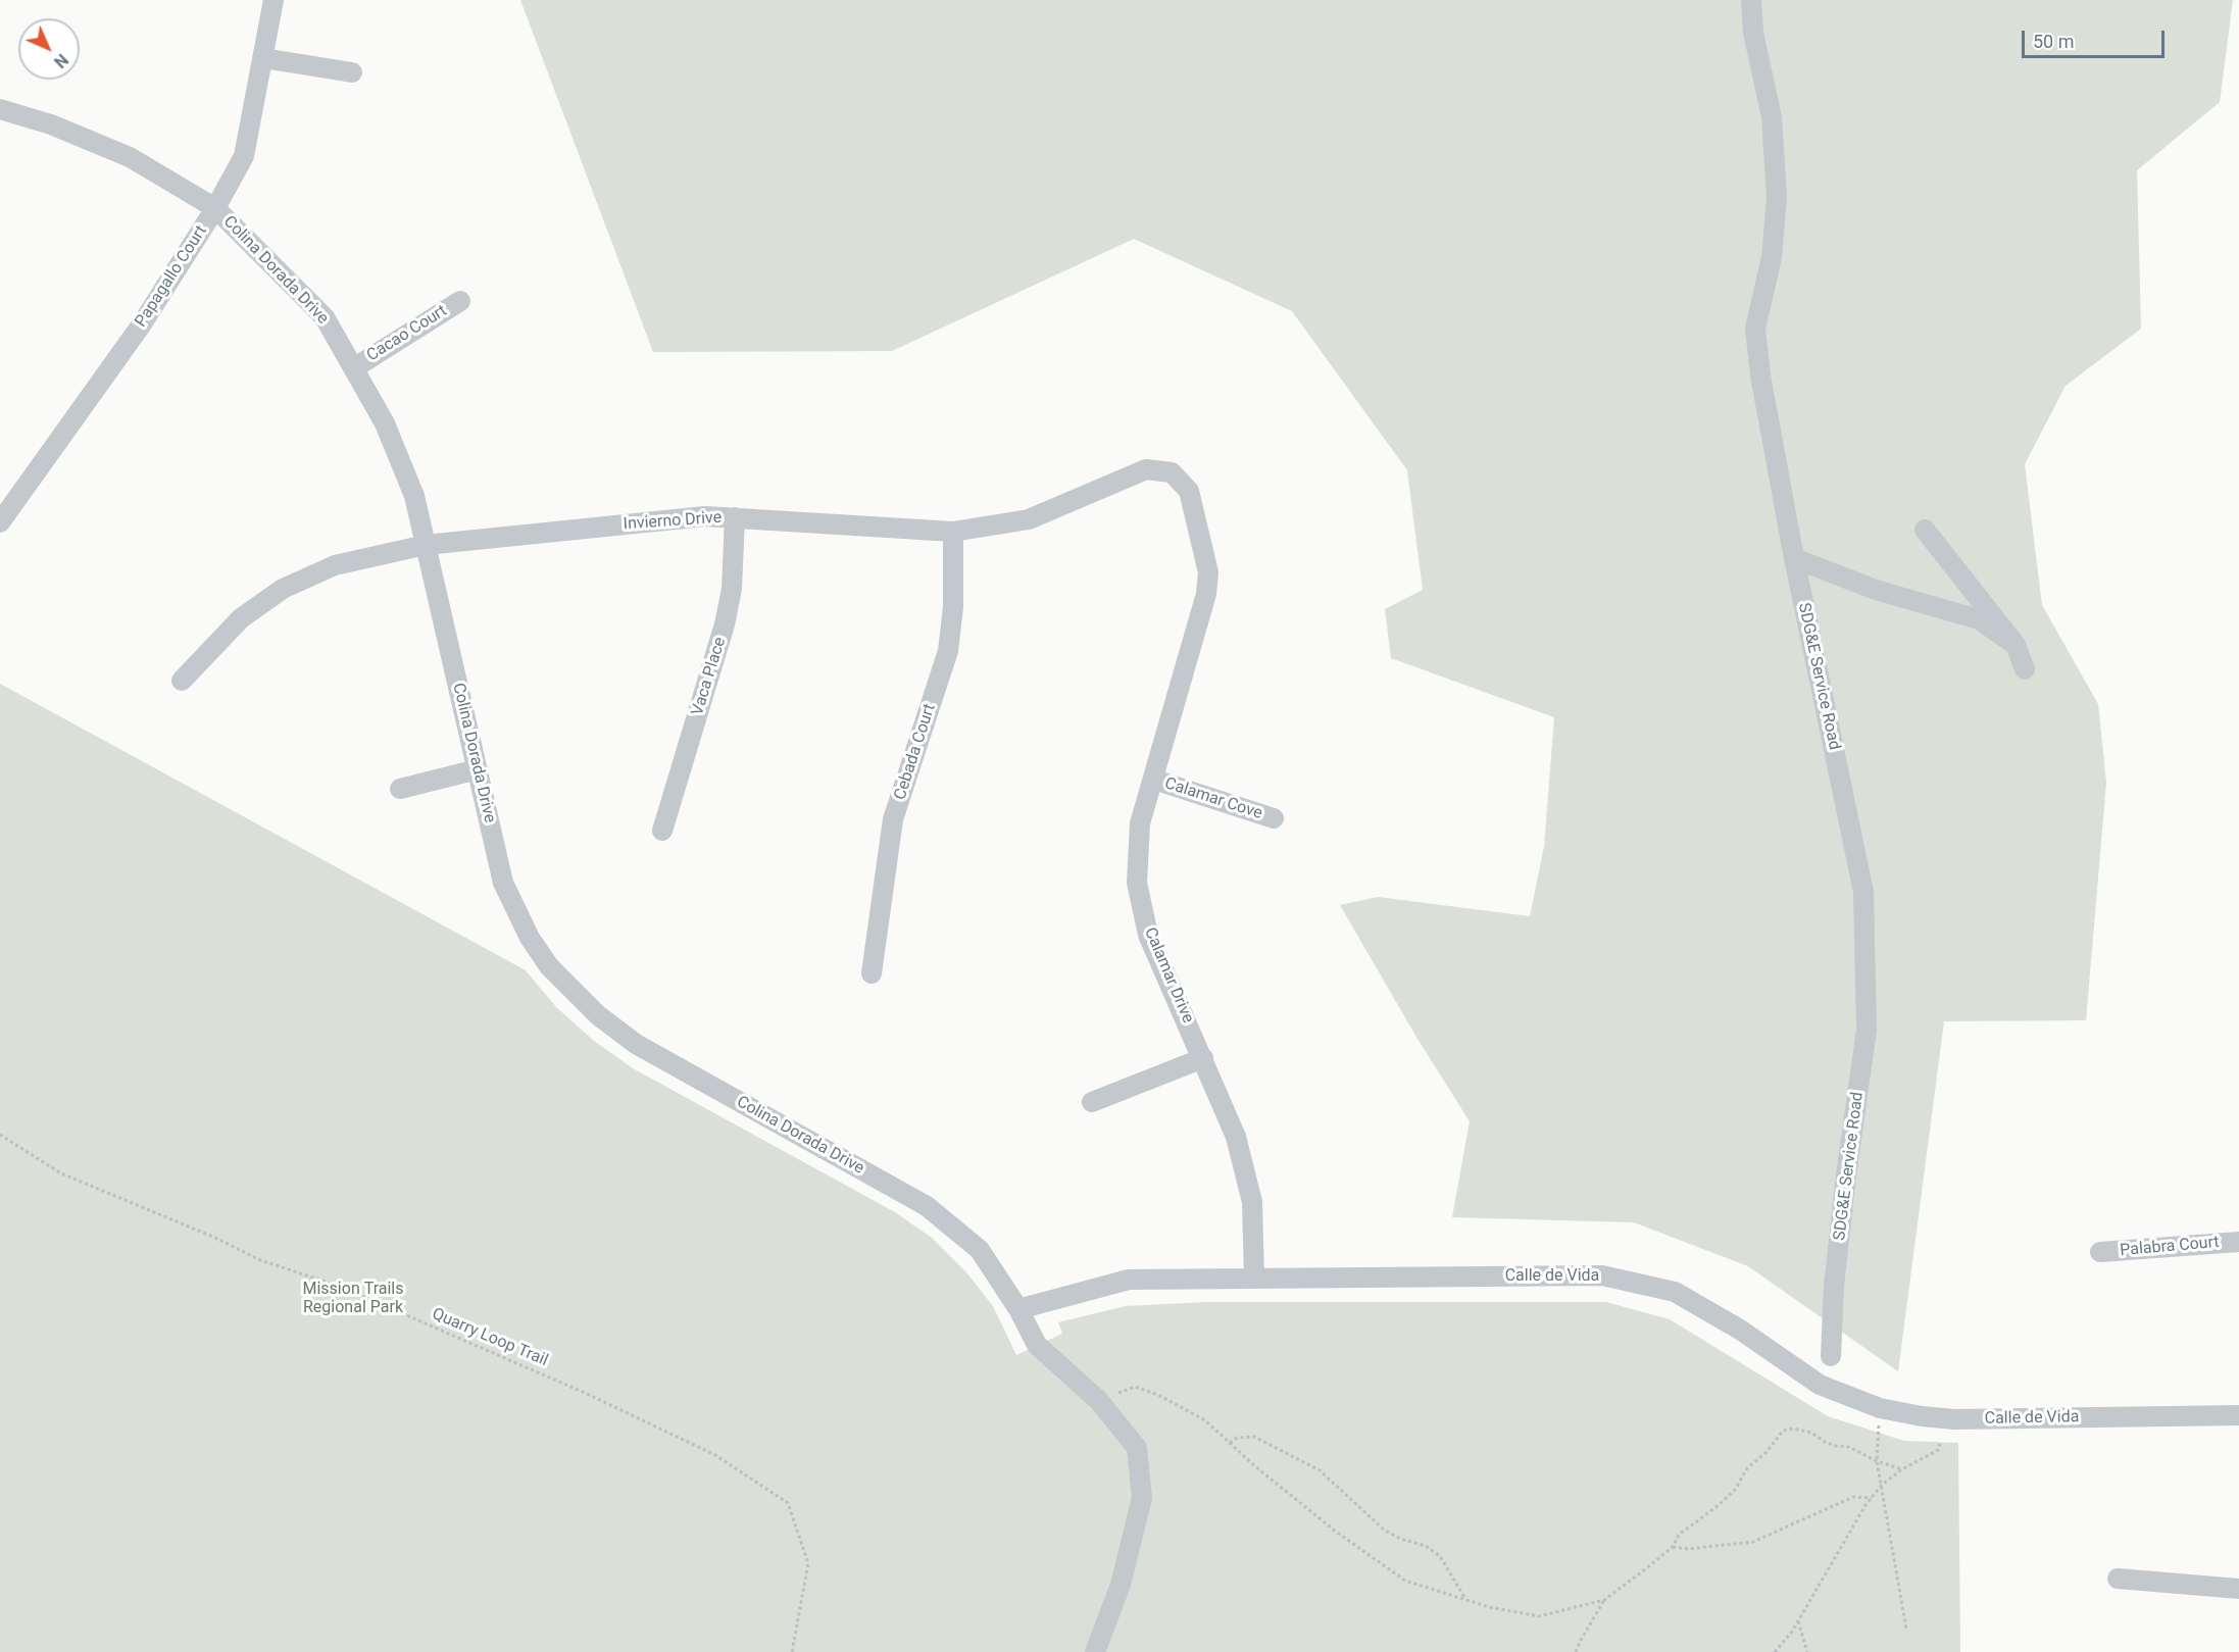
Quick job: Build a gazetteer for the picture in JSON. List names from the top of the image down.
{
  "streets": {
    "street": [
      "Colina Dorada Drive",
      "Papagallo Court",
      "Cacao Court",
      "Invierno Drive",
      "Vaca Place",
      "SDG&E Service Road",
      "Cebada Court",
      "Calamar Cove",
      "Calamar Drive",
      "Palabra Court",
      "Calle de Vida"
    ],
    "path": ["Quarry Loop Trail"]
  },
  "crossings": [
    ["Colina Dorada Drive", "Papagallo Court"],
    ["Colina Dorada Drive", "Cacao Court"],
    ["Colina Dorada Drive", "Invierno Drive"],
    ["Colina Dorada Drive", "Calle de Vida"],
    ["Invierno Drive", "Vaca Place"],
    ["Invierno Drive", "Cebada Court"],
    ["Invierno Drive", "Calamar Drive"],
    ["Calamar Cove", "Calamar Drive"],
    ["Calamar Drive", "Calle de Vida"]
  ],
  "parks": ["Mission Trails Regional Park"],
  "scale_bar": "50 m",
  "north": "bottom right"
}
